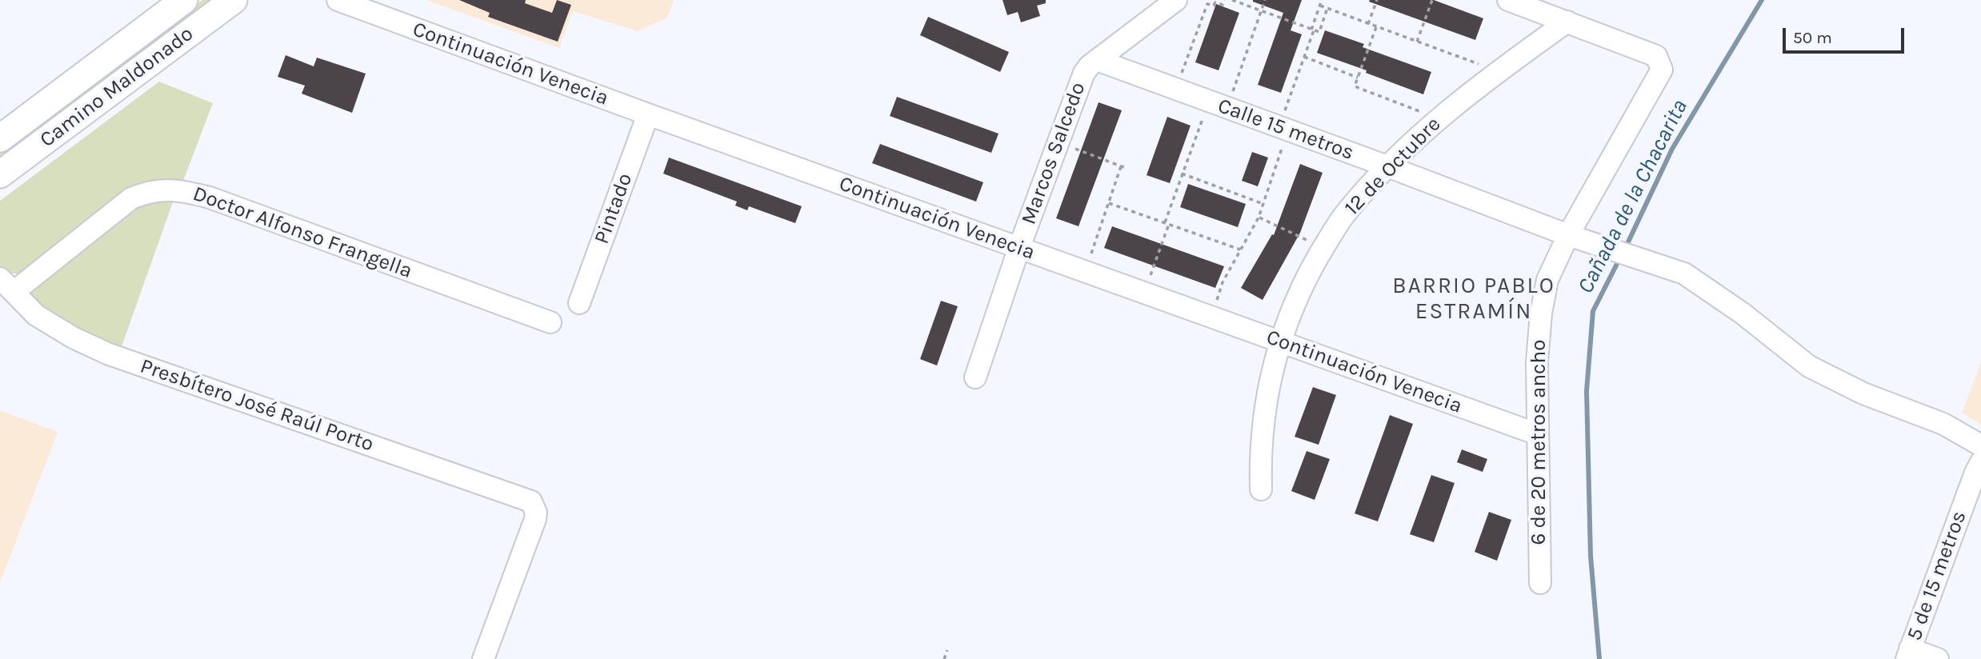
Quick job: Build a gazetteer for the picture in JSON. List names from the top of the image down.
{
  "streets": {
    "main road": ["Camino Maldonado"],
    "street": [
      "Continuación Venecia",
      "Calle 15 metros",
      "Marcos Salcedo",
      "12 de Octubre",
      "Pintado",
      "Doctor Alfonso Frangella",
      "Presbítero José Raúl Porto",
      "6 de 20 metros ancho",
      "5 de 15 metros"
    ]
  },
  "crossings": [
    ["Continuación Venecia", "Marcos Salcedo"],
    ["Continuación Venecia", "12 de Octubre"],
    ["Continuación Venecia", "Pintado"],
    ["Continuación Venecia", "6 de 20 metros ancho"],
    ["Calle 15 metros", "Marcos Salcedo"],
    ["Calle 15 metros", "12 de Octubre"],
    ["Calle 15 metros", "6 de 20 metros ancho"],
    ["12 de Octubre", "6 de 20 metros ancho"],
    ["Doctor Alfonso Frangella", "Presbítero José Raúl Porto"]
  ],
  "districts": ["BARRIO PABLO ESTRAMÍN"],
  "water": ["Cañada de la Chacarita"],
  "scale_bar": "50 m"
}
